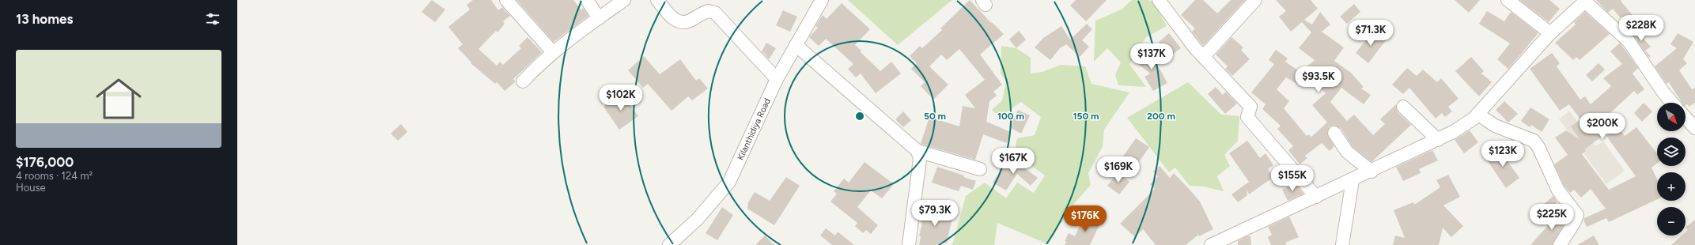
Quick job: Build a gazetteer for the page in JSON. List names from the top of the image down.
{
  "streets": {
    "street": ["Kilanthidiya Road"]
  },
  "north": "bottom right",
  "page": {
    "heading": "13 homes",
    "price": [
      "$228K",
      "$71.3K",
      "$137K",
      "$93.5K",
      "$102K",
      "$200K",
      "$123K",
      "$167K",
      "$169K",
      "$155K",
      "$79.3K",
      "$225K",
      "$176K"
    ],
    "list": [
      {
        "name": "$176,000",
        "note": "4 rooms · 124 m² · House"
      }
    ],
    "map_buttons": ["+", "−"]
  },
  "rings": [
    "50 m",
    "100 m",
    "150 m",
    "200 m"
  ]
}
